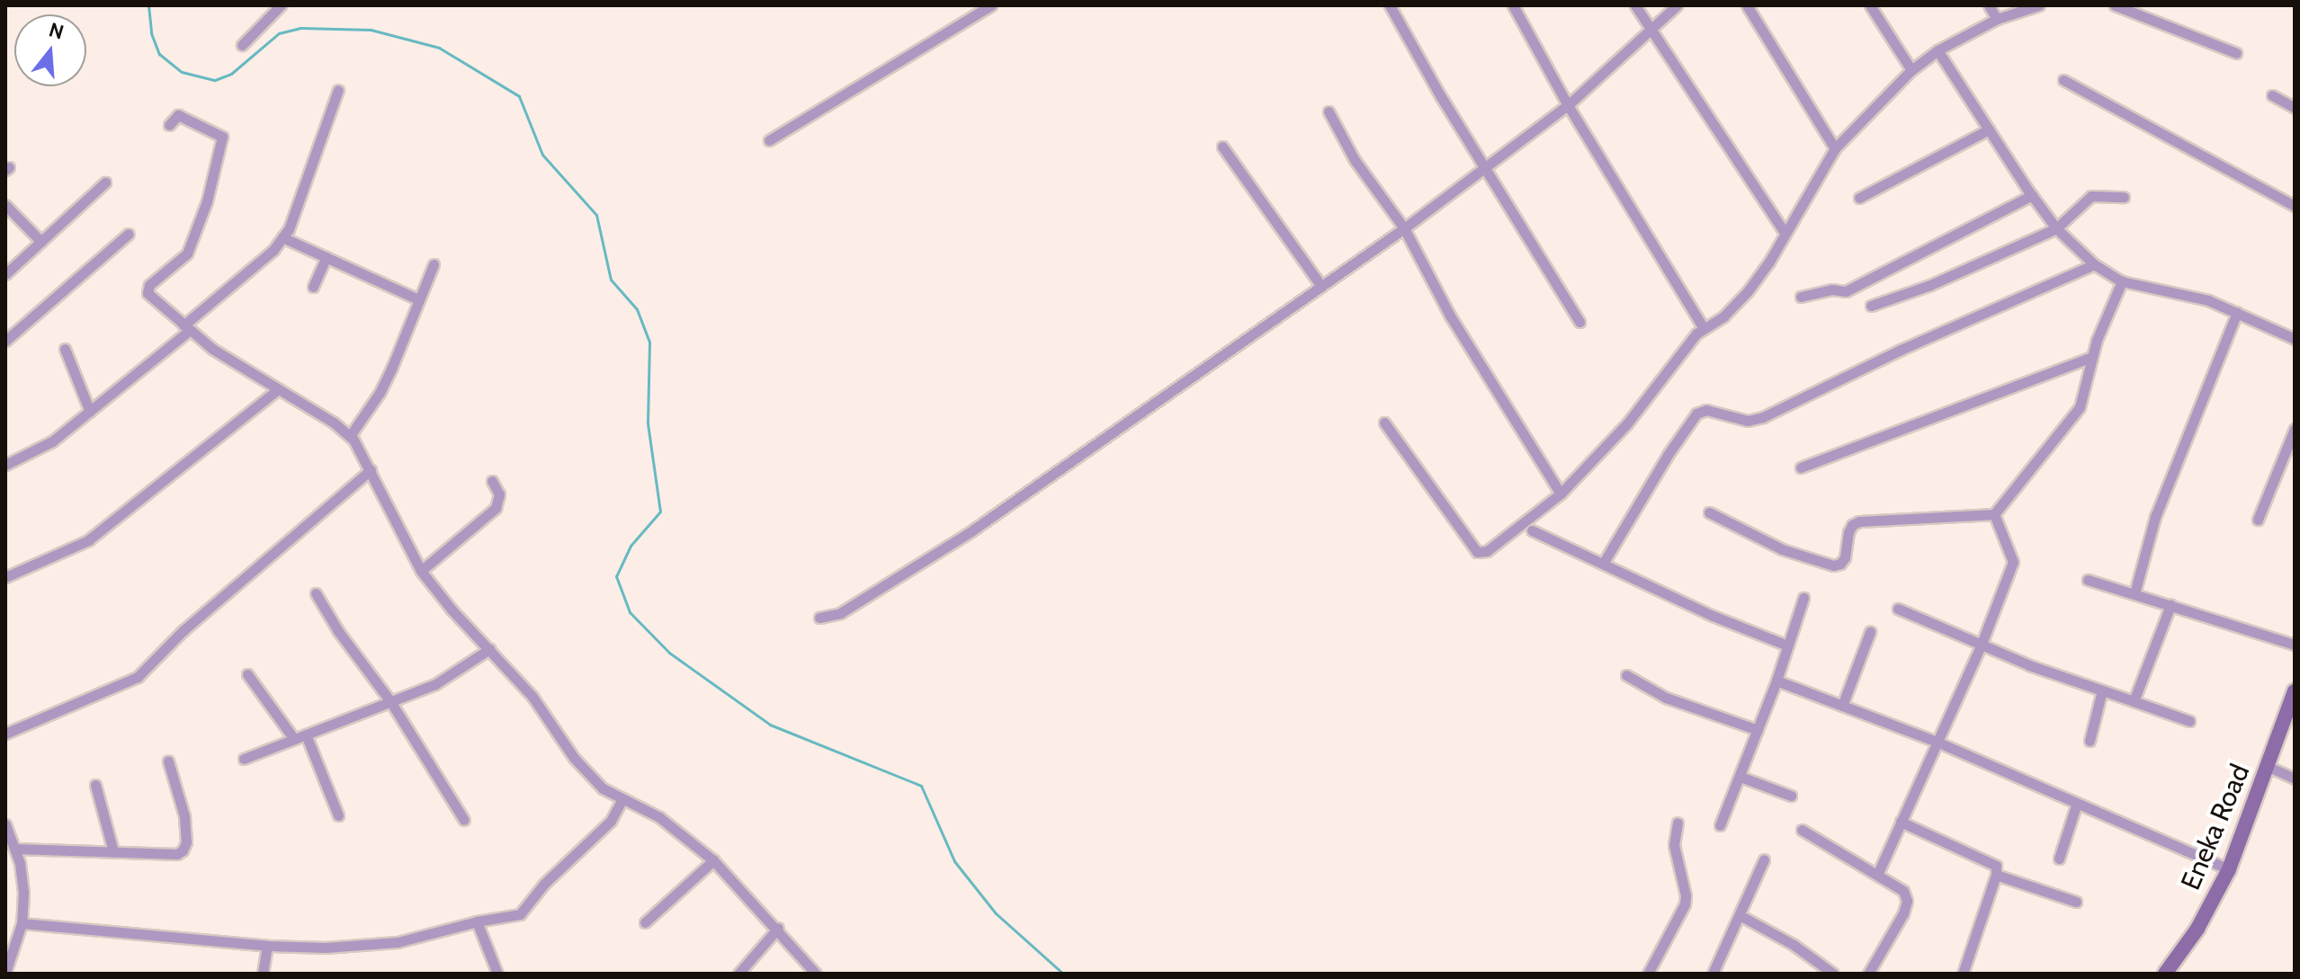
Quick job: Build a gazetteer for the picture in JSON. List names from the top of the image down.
{
  "streets": {
    "main road": ["Eneka Road"]
  },
  "north": "top"
}
